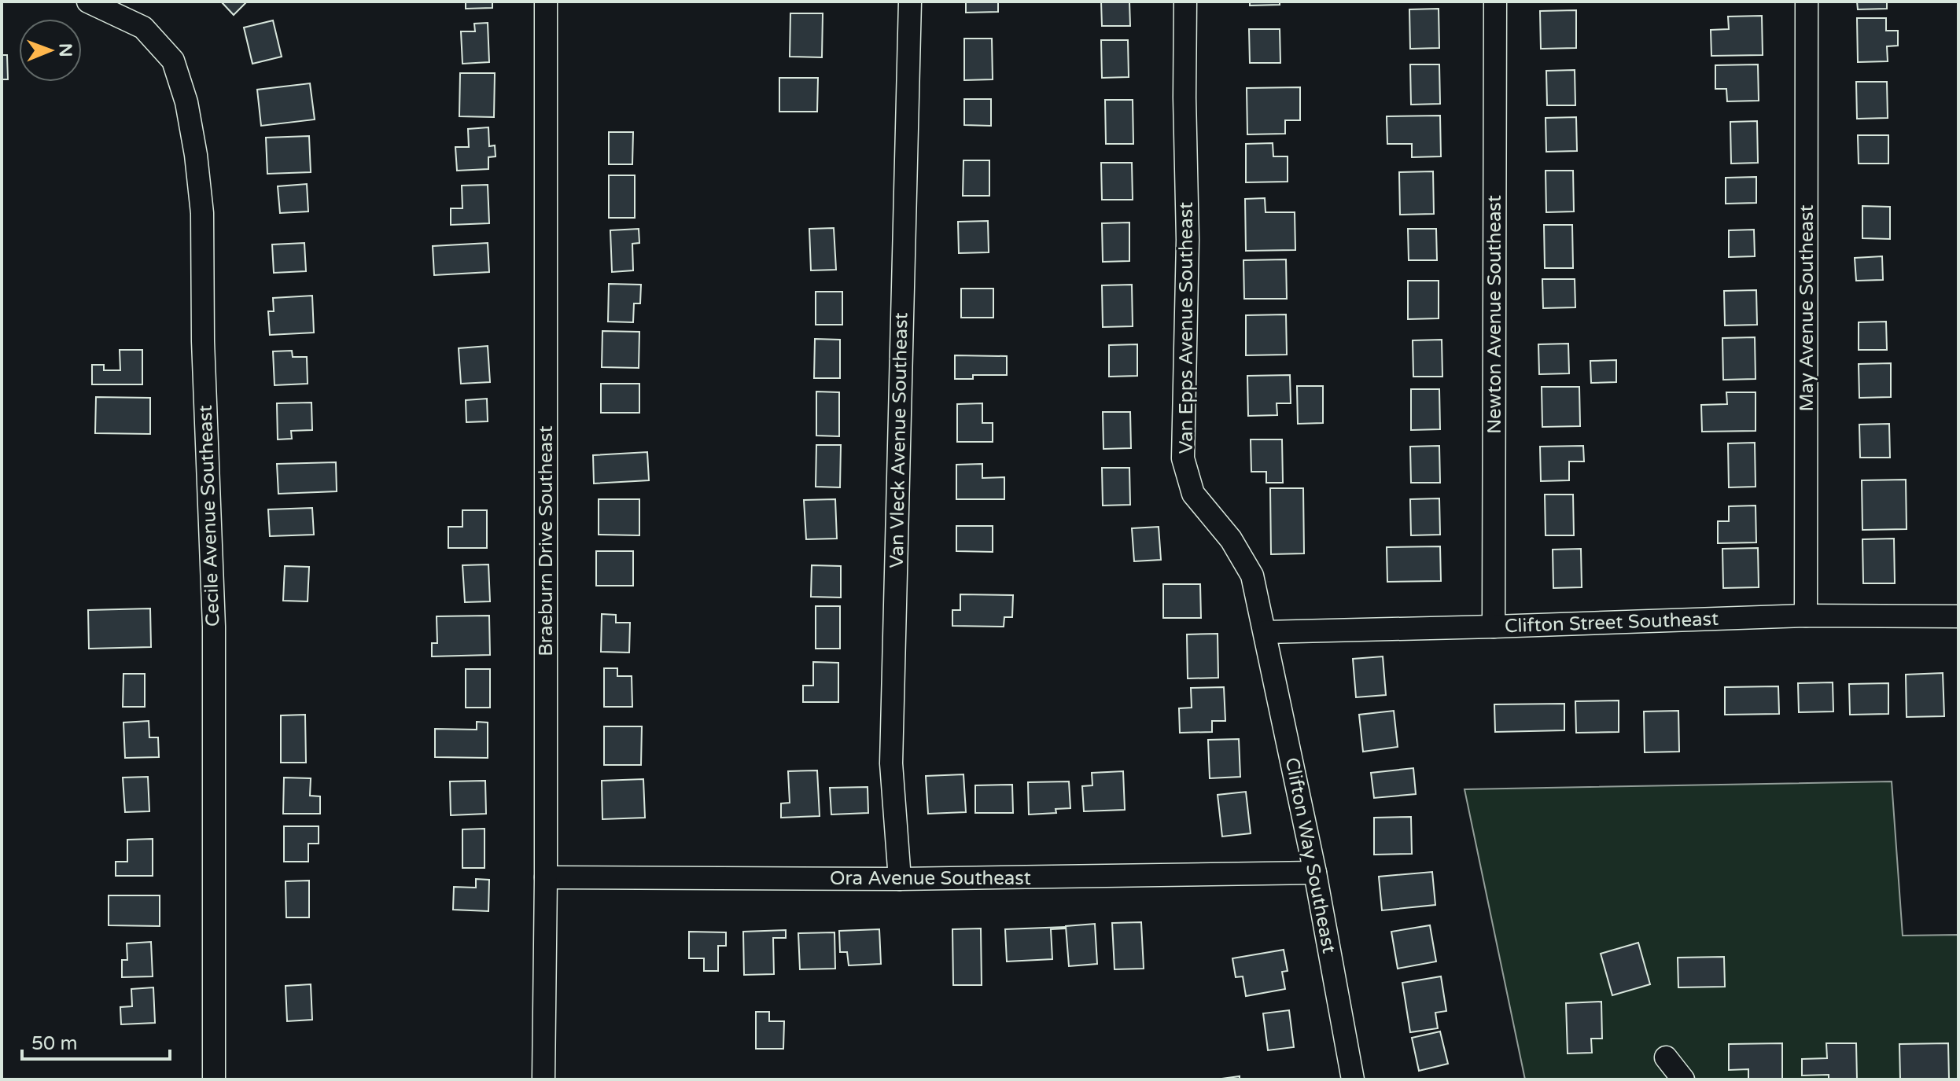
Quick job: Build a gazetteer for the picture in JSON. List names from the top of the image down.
{
  "streets": {
    "street": [
      "May Avenue Southeast",
      "Newton Avenue Southeast",
      "Van Epps Avenue Southeast",
      "Van Vleck Avenue Southeast",
      "Cecile Avenue Southeast",
      "Braeburn Drive Southeast",
      "Clifton Street Southeast",
      "Clifton Way Southeast",
      "Ora Avenue Southeast"
    ]
  },
  "crossings": [
    ["May Avenue Southeast", "Clifton Street Southeast"],
    ["Newton Avenue Southeast", "Clifton Street Southeast"],
    ["Van Epps Avenue Southeast", "Clifton Street Southeast"],
    ["Van Epps Avenue Southeast", "Clifton Way Southeast"],
    ["Van Vleck Avenue Southeast", "Ora Avenue Southeast"],
    ["Braeburn Drive Southeast", "Ora Avenue Southeast"],
    ["Clifton Street Southeast", "Clifton Way Southeast"],
    ["Clifton Way Southeast", "Ora Avenue Southeast"]
  ],
  "scale_bar": "50 m",
  "north": "right"
}
